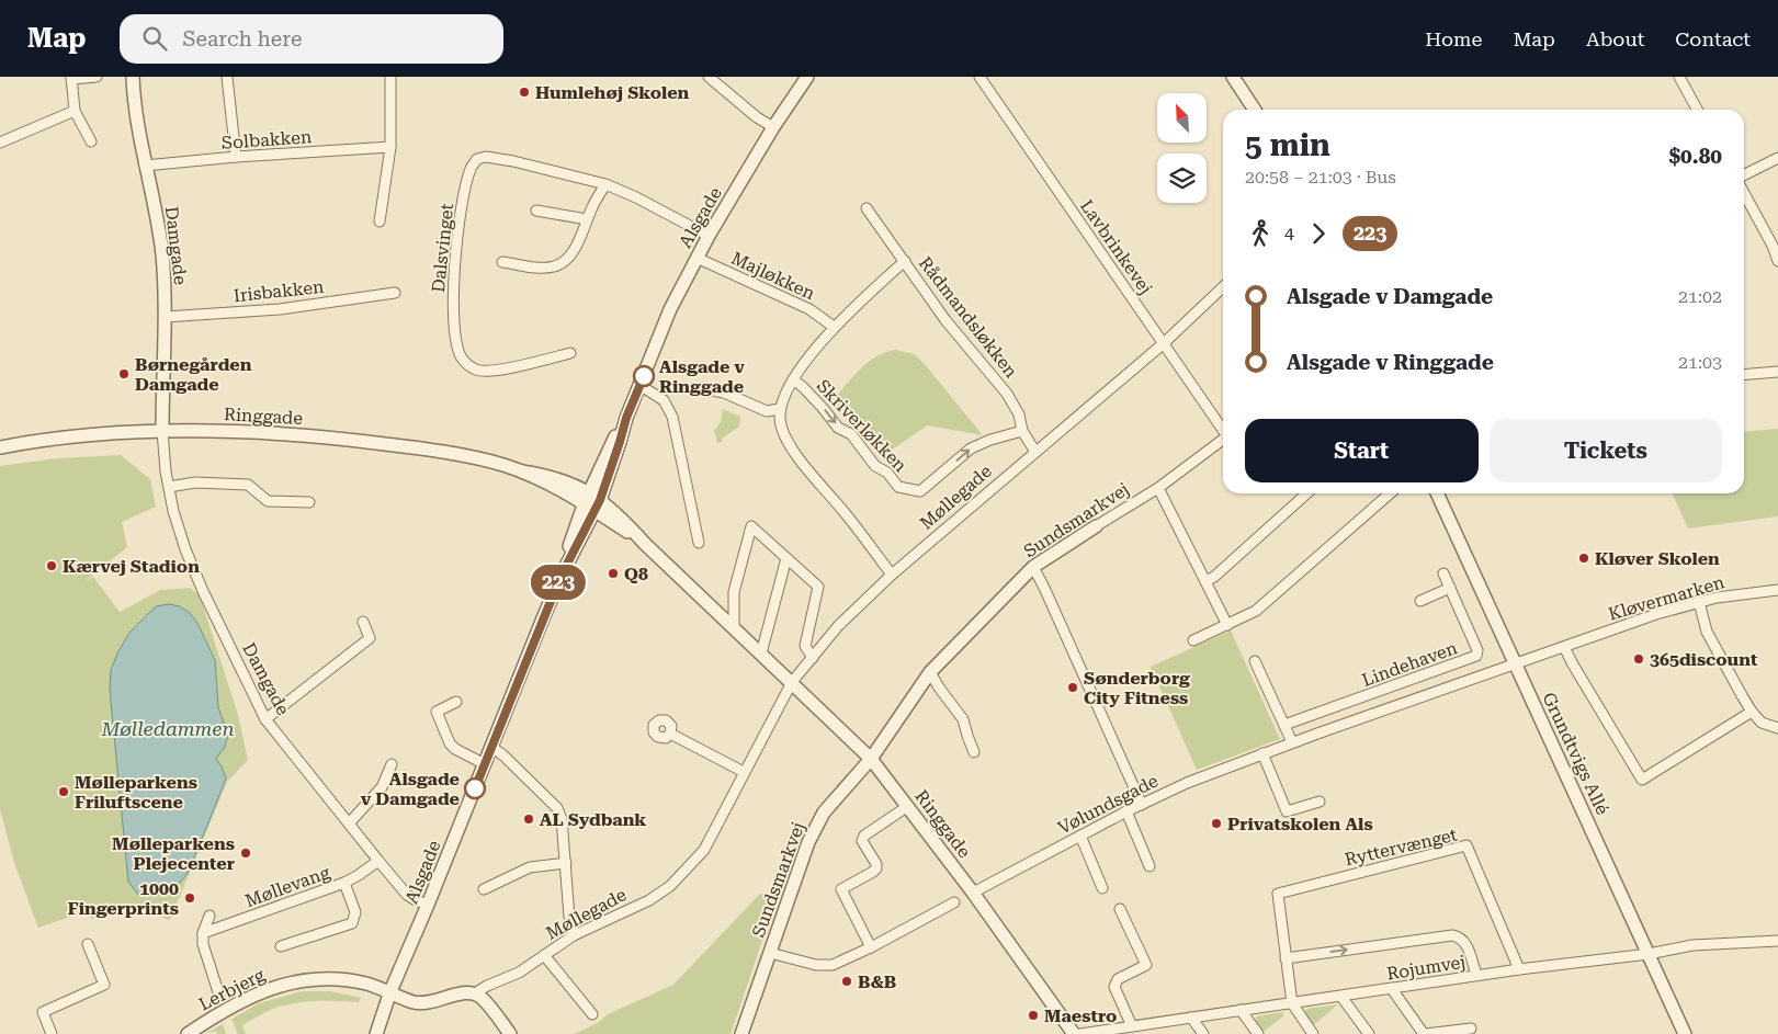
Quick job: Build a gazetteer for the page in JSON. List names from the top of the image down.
{
  "streets": {
    "street": [
      "Solbakken",
      "Alsgade",
      "Damgade",
      "Lavbrinkevej",
      "Dalsvinget",
      "Majløkken",
      "Irisbakken",
      "Rådmandsløkken",
      "Ringgade",
      "Skriverløkken",
      "Møllegade",
      "Sundsmarkvej",
      "Kløvermarken",
      "Lindehaven",
      "Grundtvigs Allé",
      "Vølundsgade",
      "Ryttervænget",
      "Møllevang",
      "Rojumvej",
      "Lerbjerg"
    ]
  },
  "crossings": [
    ["Solbakken", "Damgade"],
    ["Alsgade", "Damgade"],
    ["Alsgade", "Dalsvinget"],
    ["Alsgade", "Majløkken"],
    ["Alsgade", "Ringgade"],
    ["Alsgade", "Møllegade"],
    ["Alsgade", "Lerbjerg"],
    ["Damgade", "Irisbakken"],
    ["Damgade", "Ringgade"],
    ["Damgade", "Møllevang"],
    ["Lavbrinkevej", "Møllegade"],
    ["Rådmandsløkken", "Skriverløkken"],
    ["Rådmandsløkken", "Møllegade"],
    ["Ringgade", "Møllegade"],
    ["Ringgade", "Sundsmarkvej"],
    ["Ringgade", "Vølundsgade"],
    ["Møllegade", "Lerbjerg"],
    ["Kløvermarken", "Grundtvigs Allé"],
    ["Kløvermarken", "Vølundsgade"],
    ["Grundtvigs Allé", "Vølundsgade"],
    ["Grundtvigs Allé", "Rojumvej"],
    ["Ryttervænget", "Rojumvej"]
  ],
  "water": ["Mølledammen"],
  "places": [
    "Humlehøj Skolen",
    "Børnegården Damgade",
    "Alsgade v Ringgade",
    "Kløver Skolen",
    "Kærvej Stadion",
    "Q8",
    "365discount",
    "Sønderborg City Fitness",
    "Alsgade v Damgade",
    "Mølleparkens Friluftscene",
    "AL Sydbank",
    "Privatskolen Als",
    "Mølleparkens Plejecenter",
    "1000 Fingerprints",
    "B&B",
    "Maestro"
  ],
  "lines": ["bus line 223"],
  "north": "top left",
  "page": {
    "header": "Map",
    "search": "Search here",
    "nav": [
      "Home",
      "Map",
      "About",
      "Contact"
    ],
    "on_map": "223",
    "heading": ["5 min", "20:58 – 21:03 · Bus", "$0.80"],
    "legs": ["4", "223"],
    "list": [
      {
        "name": "Alsgade v Damgade",
        "value": "21:02"
      },
      {
        "name": "Alsgade v Ringgade",
        "value": "21:03"
      }
    ],
    "buttons": ["Start", "Tickets"]
  }
}
